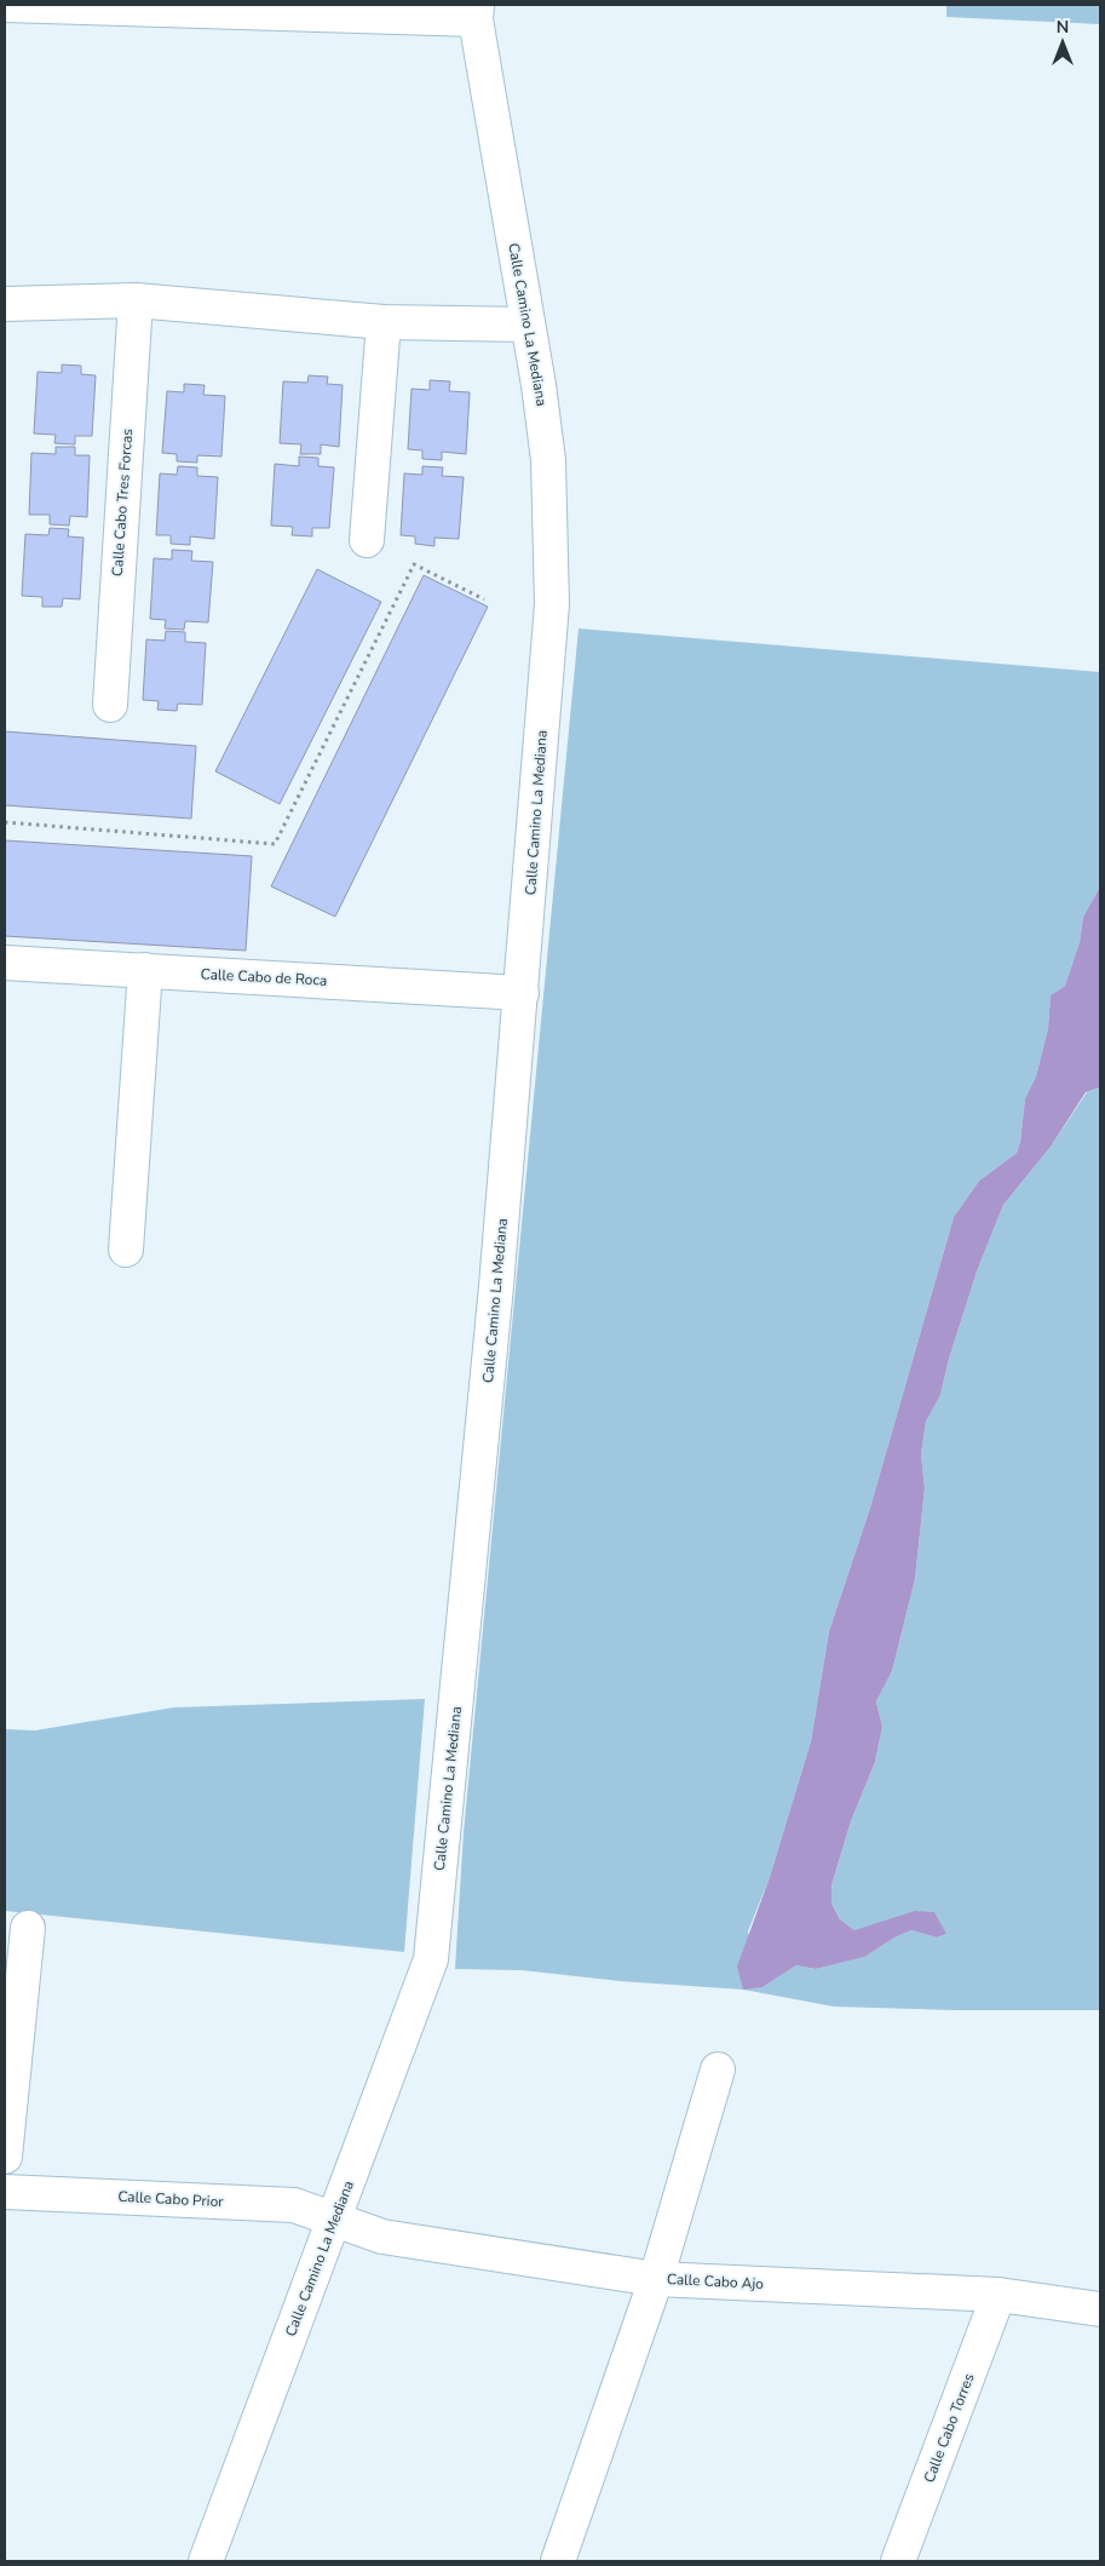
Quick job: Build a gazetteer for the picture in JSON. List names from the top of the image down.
{
  "streets": {
    "street": [
      "Calle Camino La Mediana",
      "Calle Cabo Tres Forcas",
      "Calle Cabo de Roca",
      "Calle Cabo Prior",
      "Calle Cabo Ajo",
      "Calle Cabo Torres"
    ]
  },
  "crossings": [
    ["Calle Camino La Mediana", "Calle Cabo de Roca"],
    ["Calle Camino La Mediana", "Calle Cabo Prior"],
    ["Calle Camino La Mediana", "Calle Cabo Ajo"],
    ["Calle Cabo Prior", "Calle Cabo Ajo"],
    ["Calle Cabo Ajo", "Calle Cabo Torres"]
  ],
  "north": "top"
}
